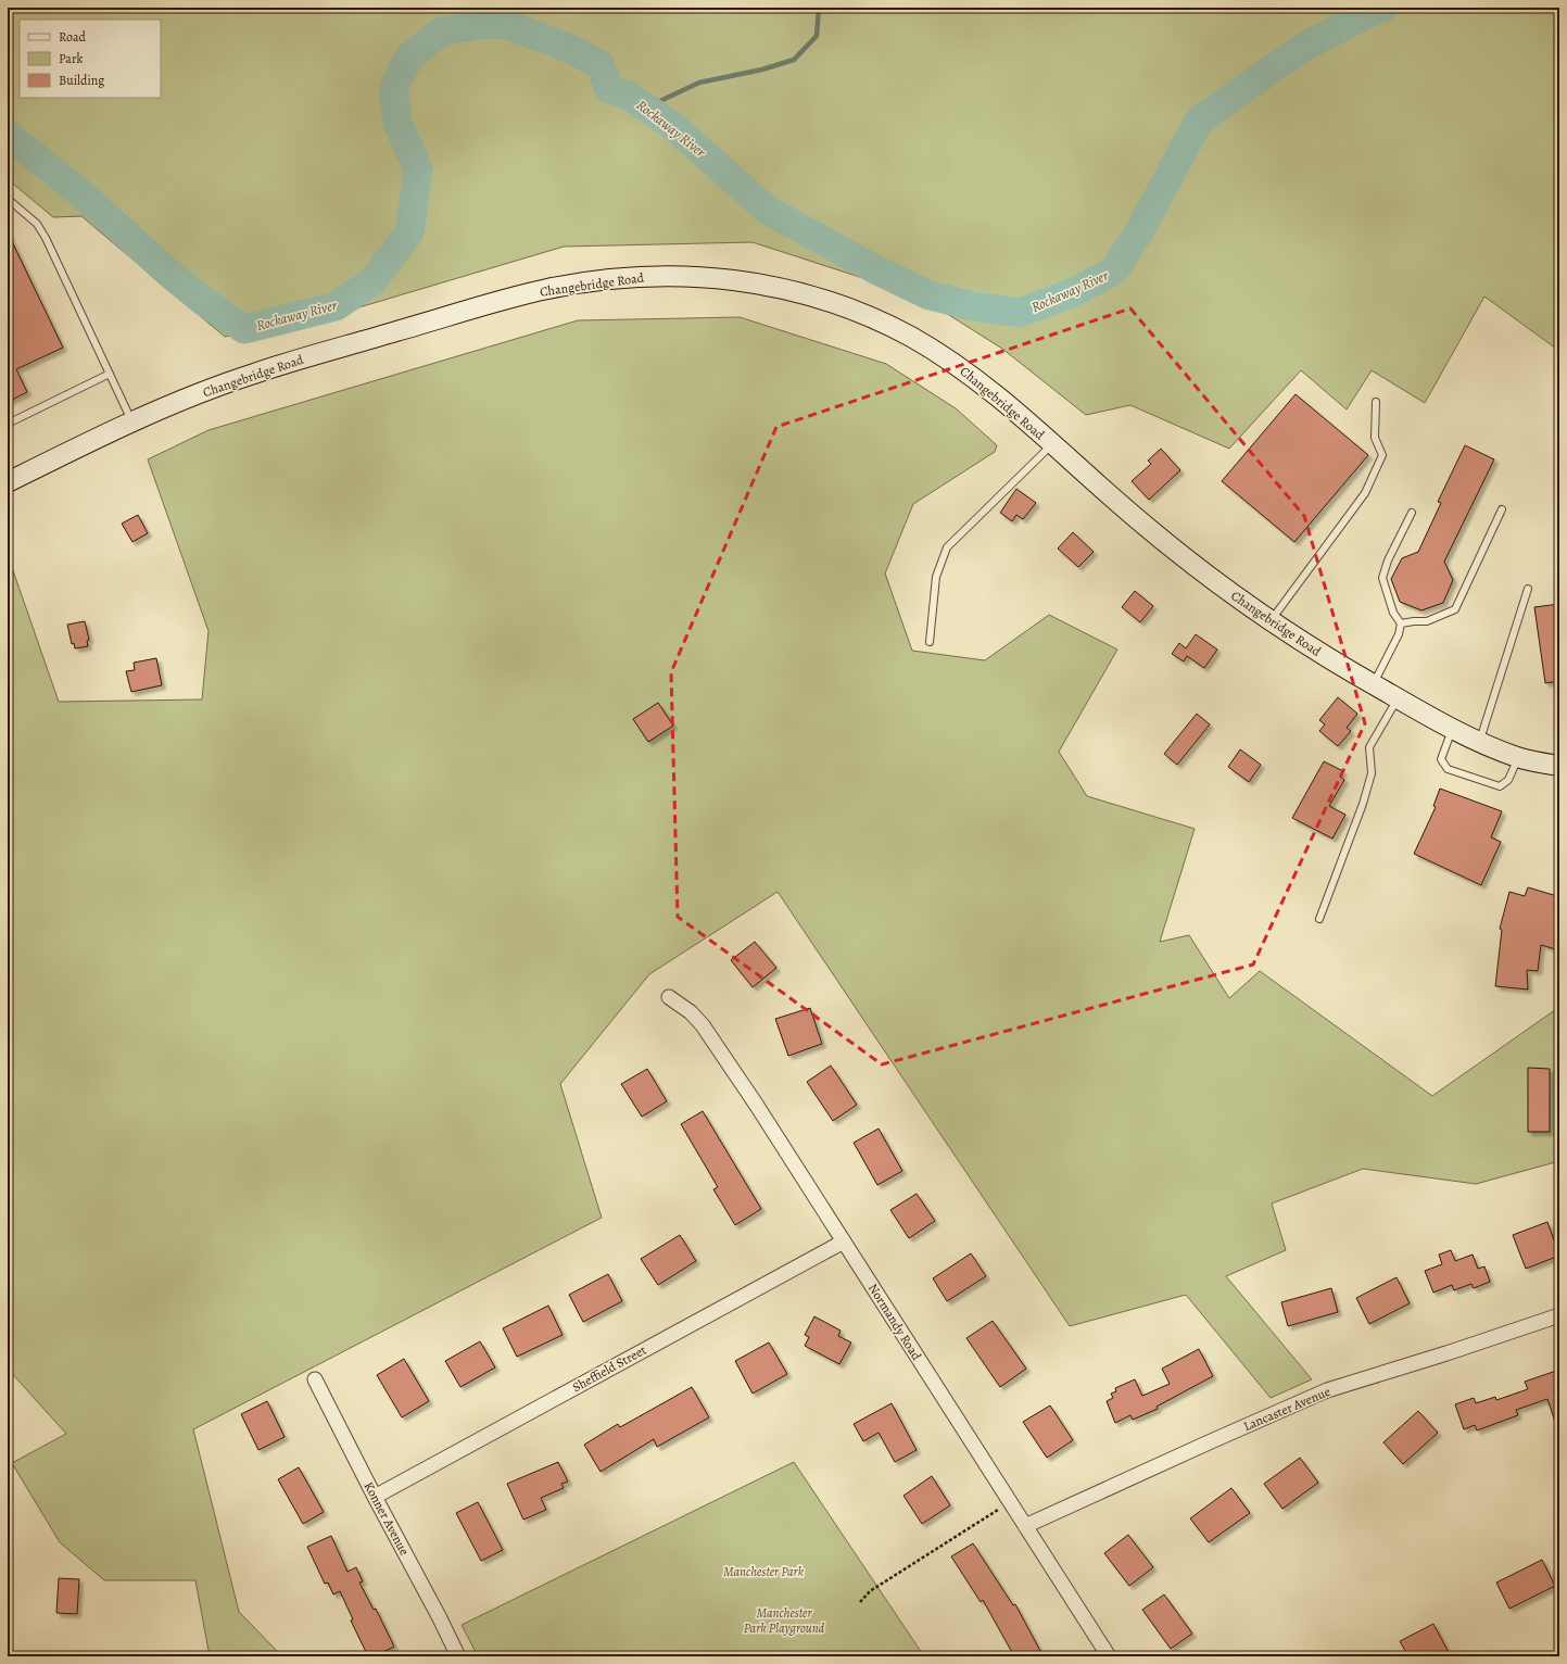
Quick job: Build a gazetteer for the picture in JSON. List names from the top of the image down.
{
  "streets": {
    "main road": ["Changebridge Road"],
    "street": [
      "Normandy Road",
      "Sheffield Street",
      "Lancaster Avenue",
      "Konner Avenue"
    ]
  },
  "crossings": [
    ["Normandy Road", "Sheffield Street"],
    ["Normandy Road", "Lancaster Avenue"],
    ["Sheffield Street", "Konner Avenue"]
  ],
  "water": ["Rockaway River"],
  "parks": ["Manchester Park", "Manchester Park Playground"],
  "legend": ["Road", "Park", "Building"]
}
